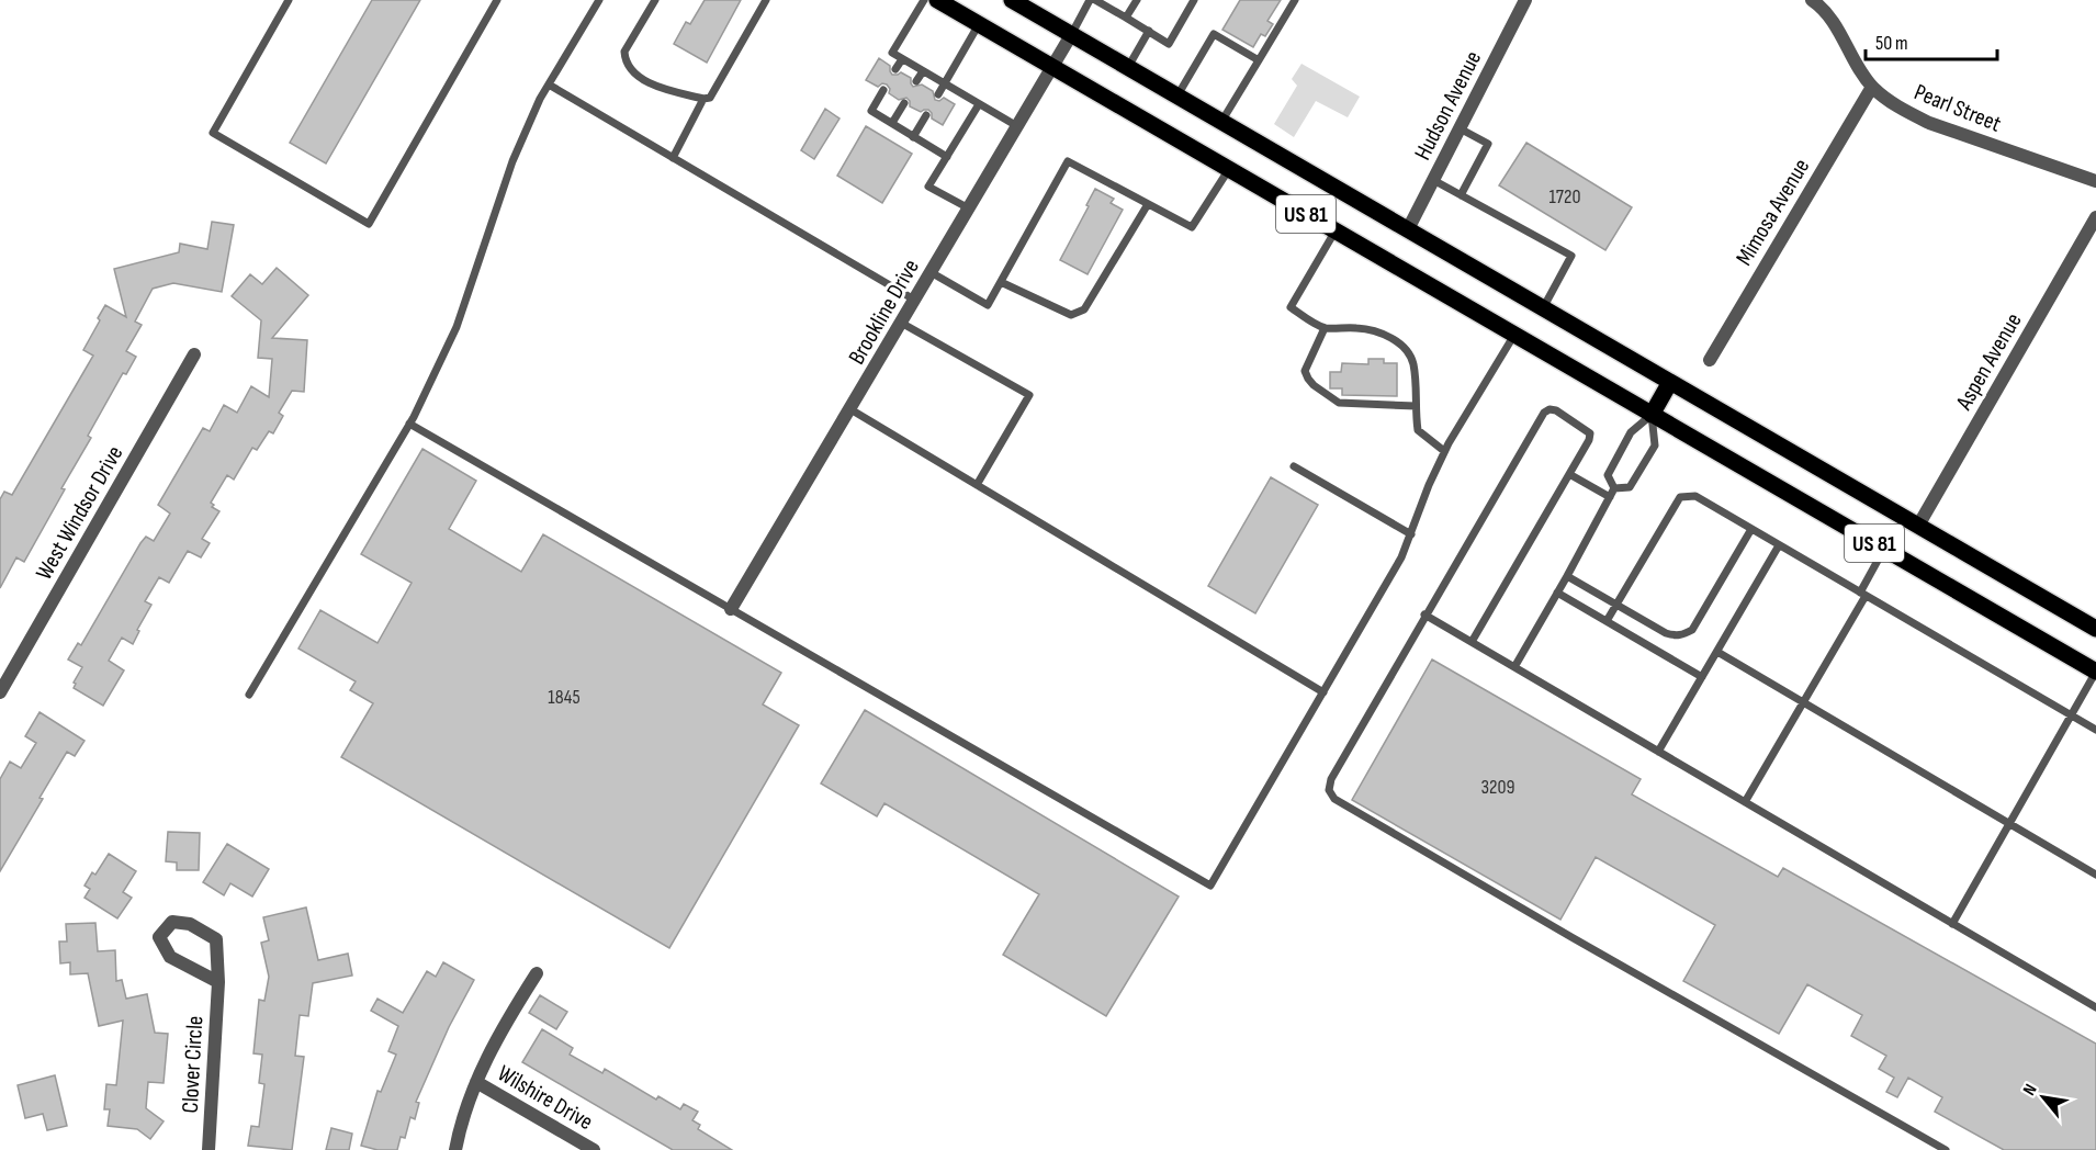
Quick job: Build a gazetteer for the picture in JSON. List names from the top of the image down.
{
  "streets": {
    "main road": ["US 81"],
    "street": [
      "Hudson Avenue",
      "Pearl Street",
      "Mimosa Avenue",
      "Brookline Drive",
      "Aspen Avenue",
      "West Windsor Drive",
      "Clover Circle",
      "Wilshire Drive"
    ]
  },
  "crossings": [
    ["Hudson Avenue", "US 81"],
    ["Pearl Street", "Mimosa Avenue"],
    ["US 81", "Brookline Drive"],
    ["US 81", "Aspen Avenue"]
  ],
  "house_numbers": ["1720", "1845", "3209"],
  "scale_bar": "50 m",
  "north": "top left"
}
